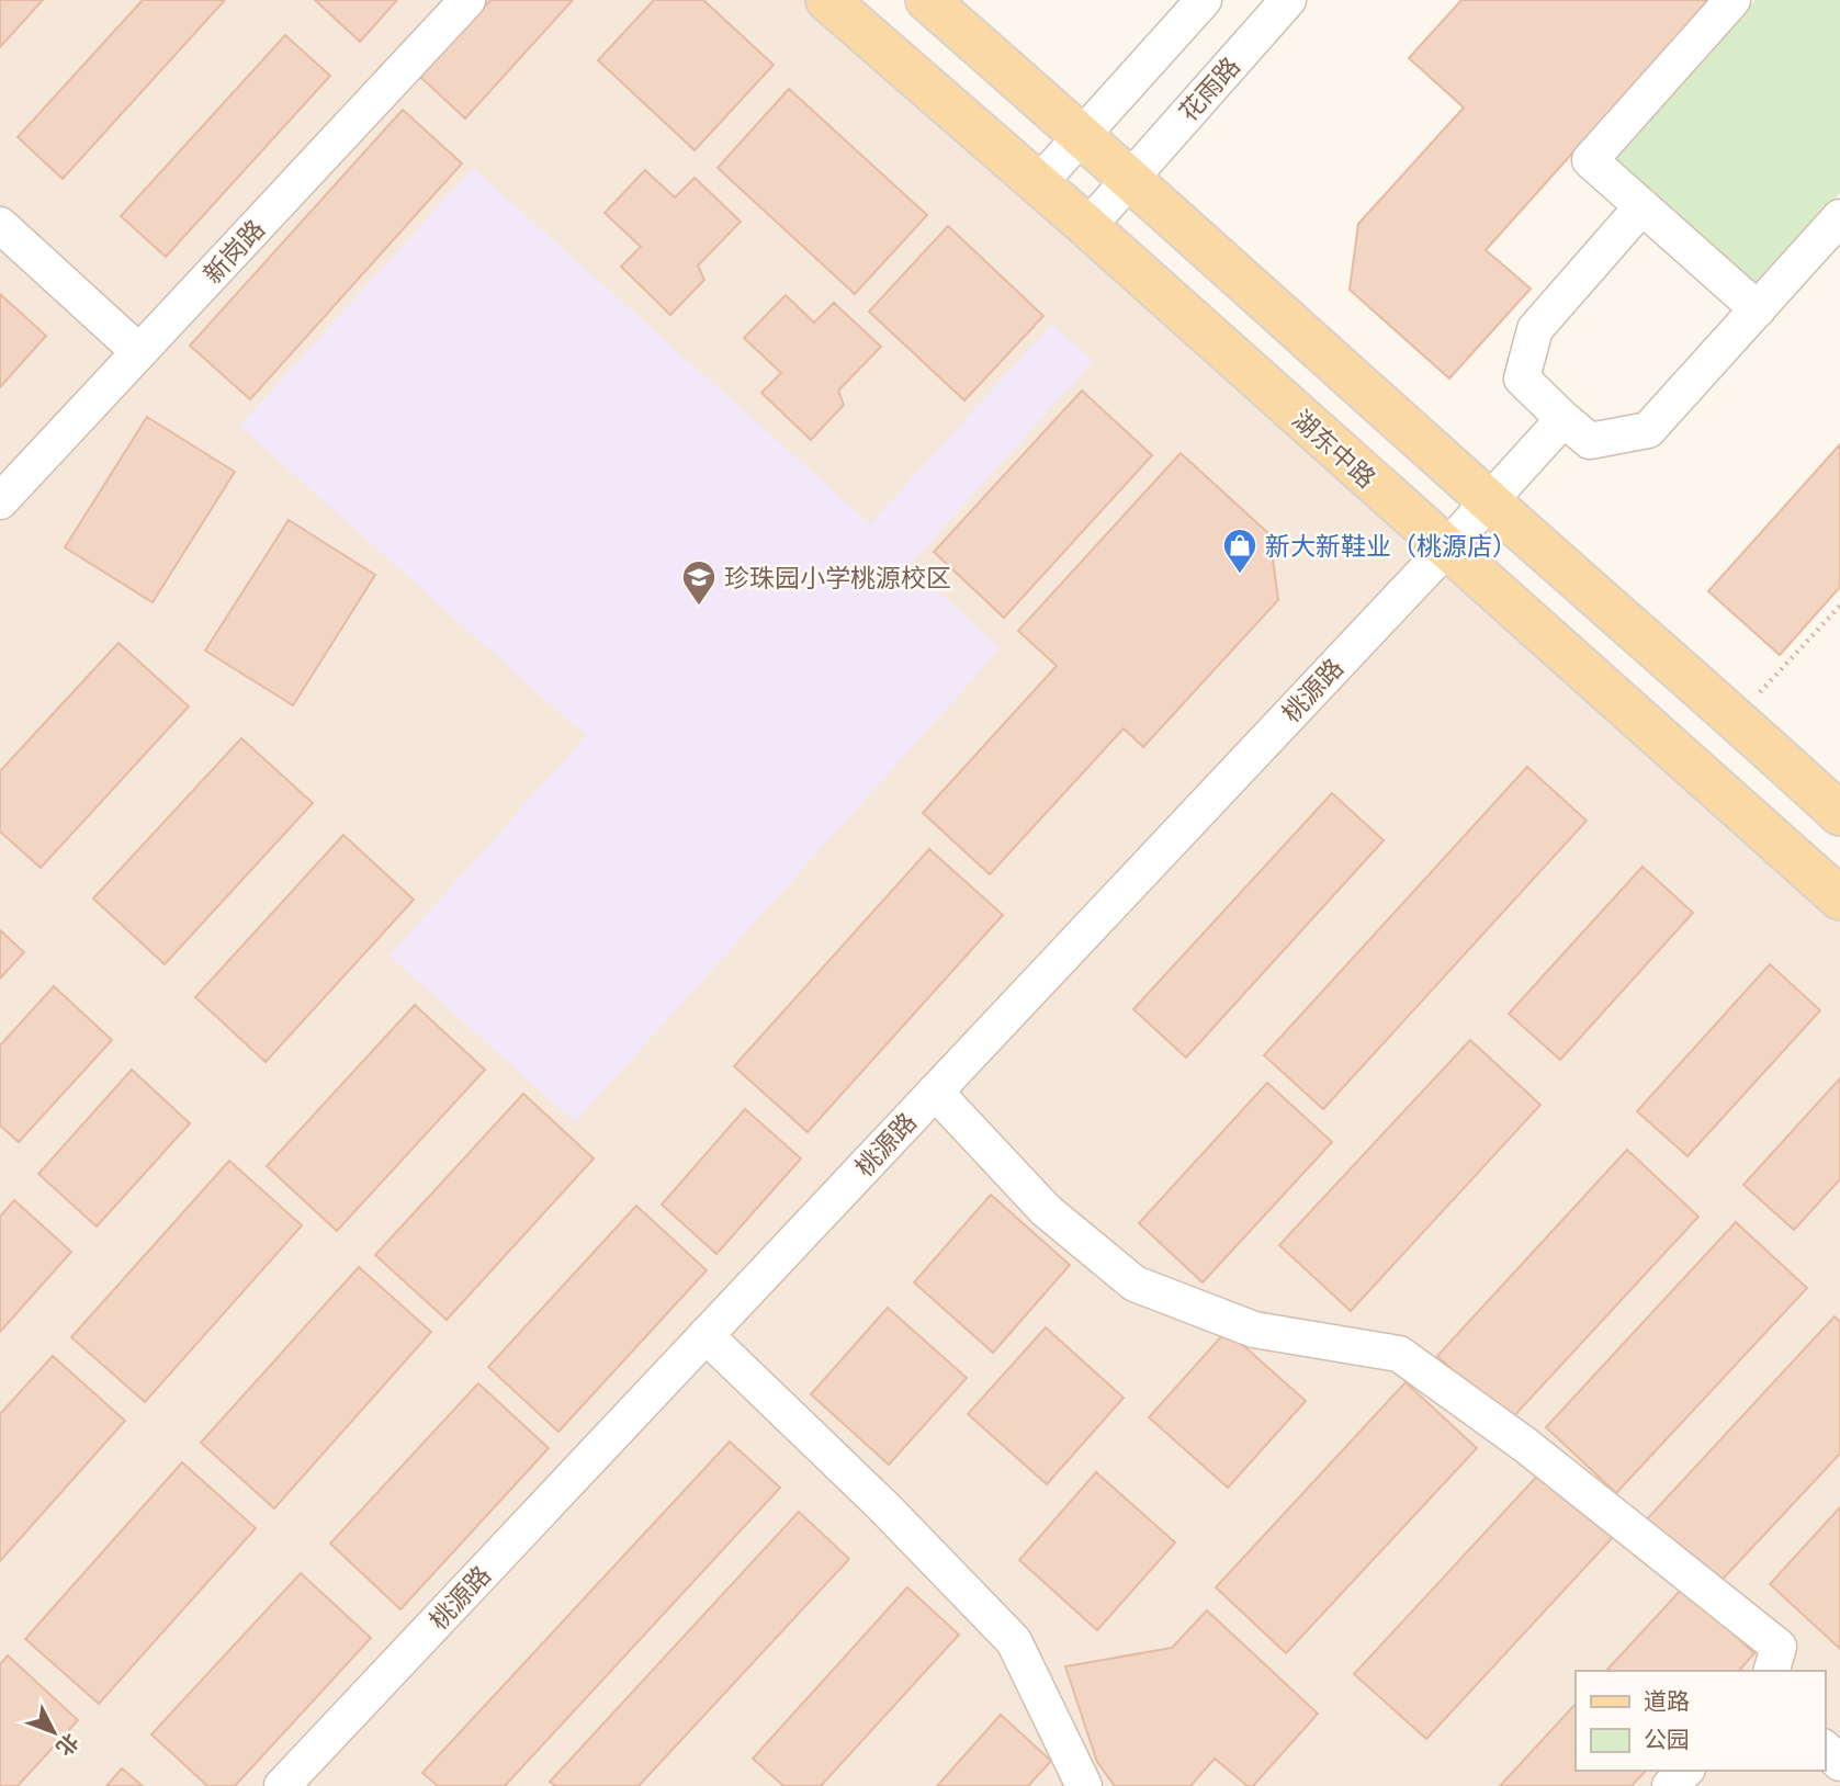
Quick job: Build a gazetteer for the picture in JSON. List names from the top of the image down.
{
  "streets": {
    "main road": ["湖东中路"],
    "street": ["花雨路", "新岗路", "桃源路"]
  },
  "crossings": [
    ["花雨路", "湖东中路"],
    ["湖东中路", "桃源路"]
  ],
  "places": {
    "shop": ["新大新鞋业（桃源店）"],
    "school or university": ["珍珠园小学桃源校区"]
  },
  "legend": ["道路", "公园"],
  "north": "bottom right"
}
